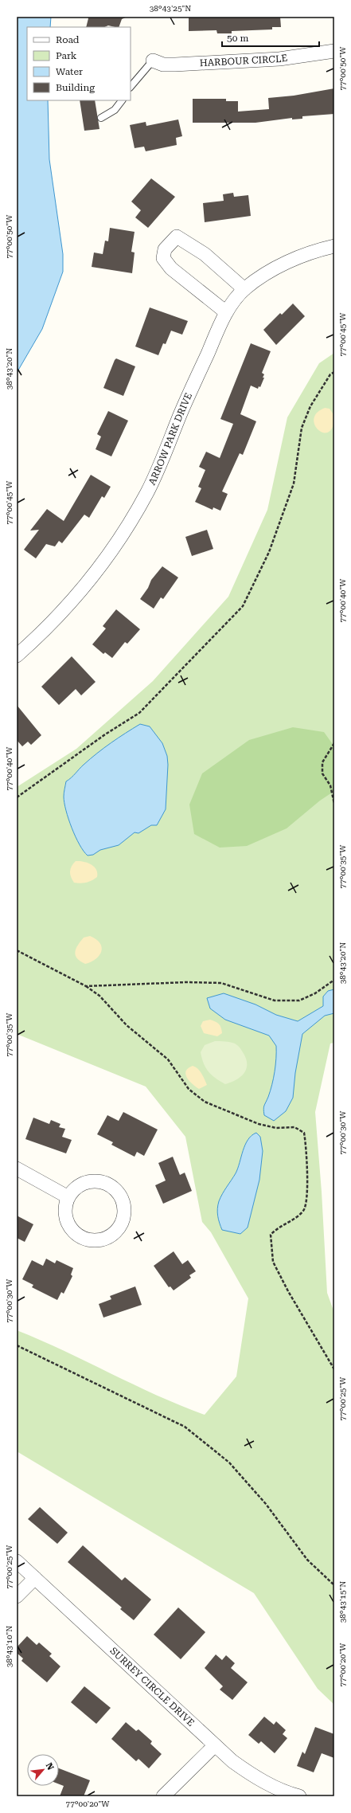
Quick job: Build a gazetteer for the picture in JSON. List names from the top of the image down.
{
  "streets": {
    "street": ["HARBOUR CIRCLE", "ARROW PARK DRIVE", "SURREY CIRCLE DRIVE"]
  },
  "legend": [
    "Road",
    "Park",
    "Water",
    "Building"
  ],
  "scale_bar": "50 m",
  "north": "top right",
  "coordinates": [
    "38°43'25\"N",
    "77°00'50\"W",
    "77°00'45\"W",
    "38°43'20\"N",
    "77°00'40\"W",
    "77°00'35\"W",
    "77°00'30\"W",
    "77°00'25\"W",
    "38°43'15\"N",
    "38°43'10\"N",
    "77°00'20\"W"
  ]
}
